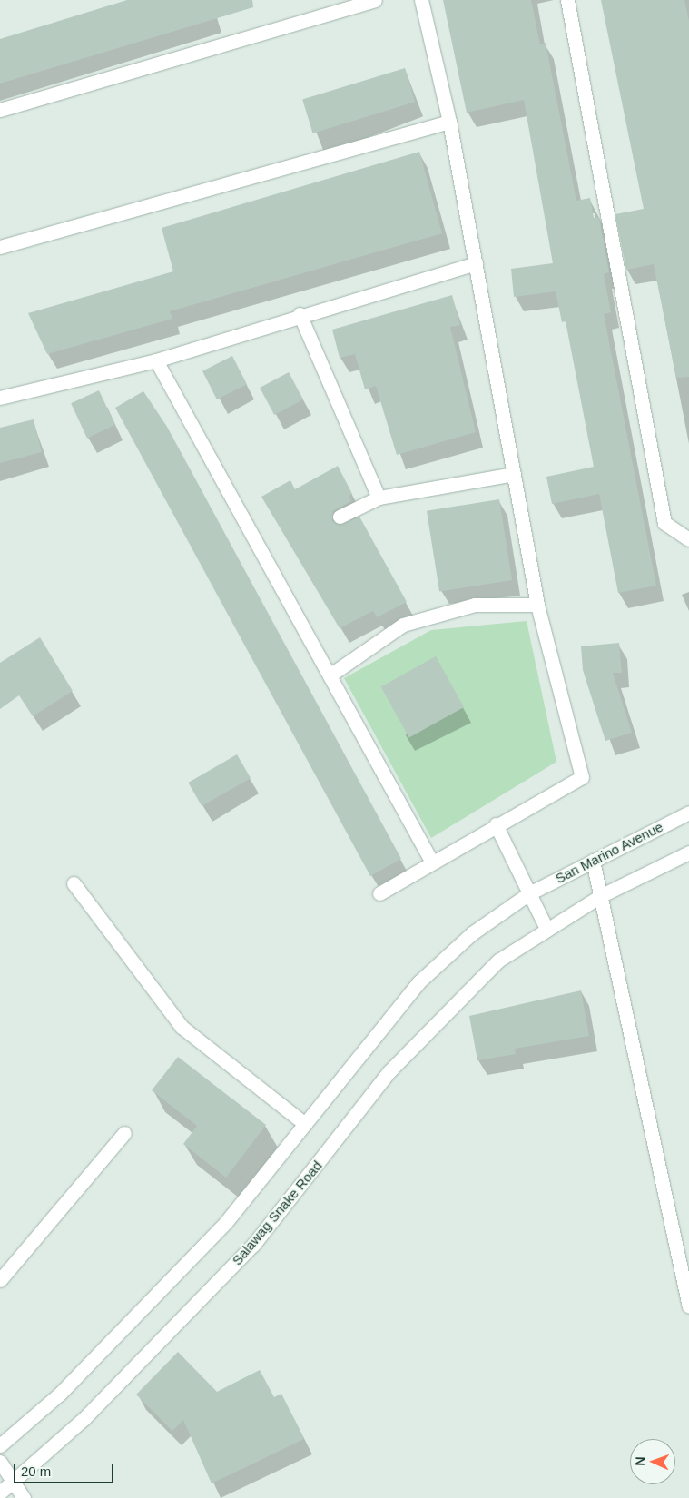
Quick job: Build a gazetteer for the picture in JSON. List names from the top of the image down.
{
  "streets": {
    "street": ["San Marino Avenue", "Salawag Snake Road"]
  },
  "scale_bar": "20 m",
  "north": "left"
}
